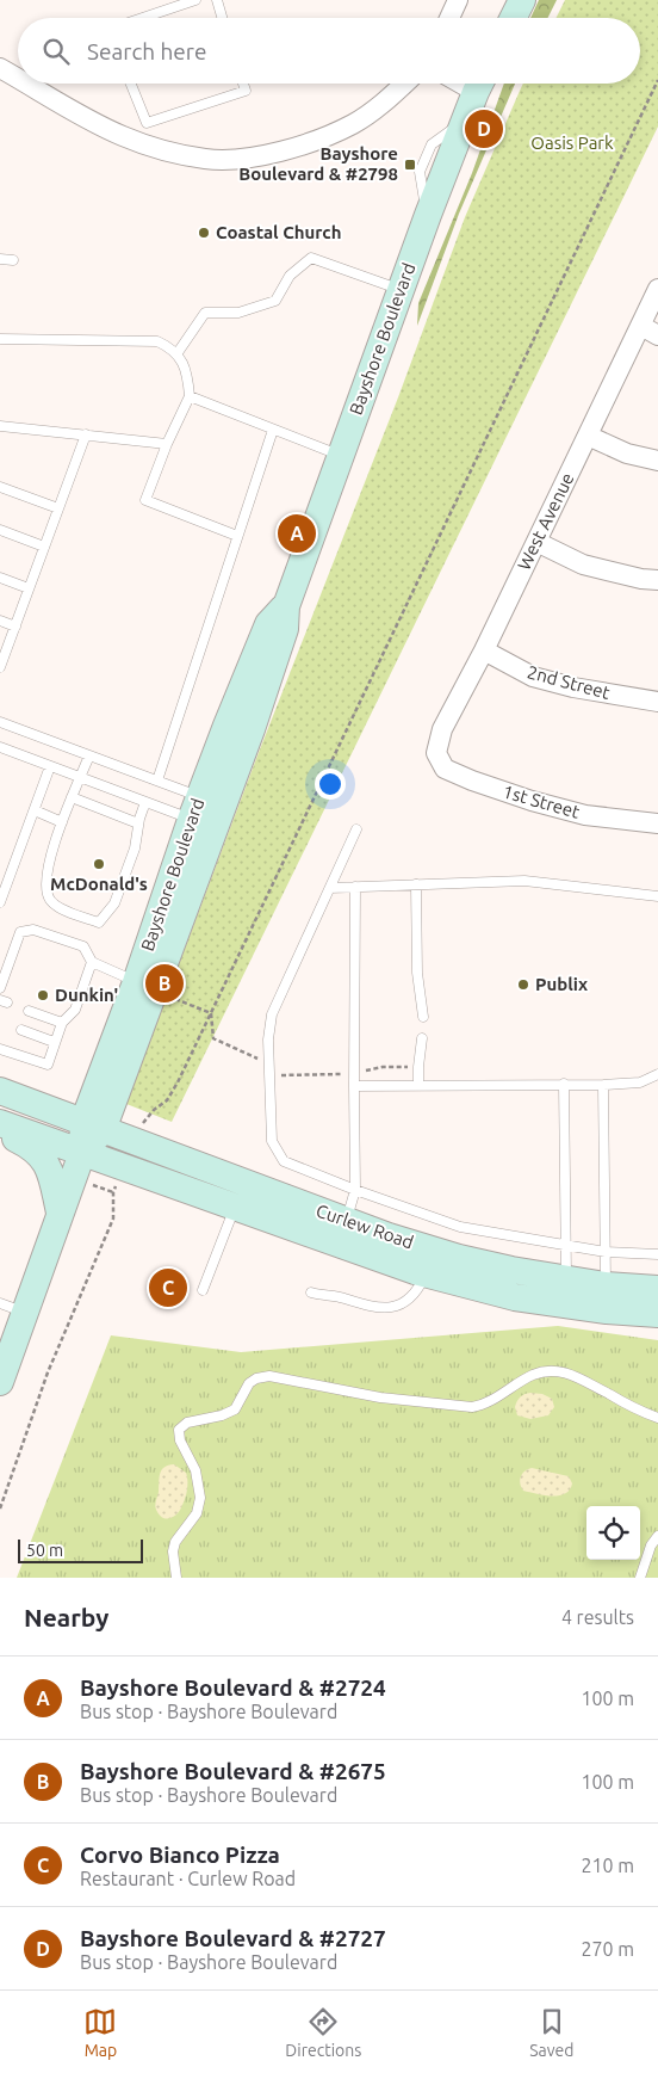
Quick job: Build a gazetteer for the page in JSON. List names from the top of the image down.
{
  "streets": {
    "main road": ["Bayshore Boulevard", "Curlew Road"],
    "street": ["West Avenue", "2nd Street", "1st Street"]
  },
  "crossings": [
    ["Bayshore Boulevard", "Curlew Road"],
    ["West Avenue", "2nd Street"],
    ["West Avenue", "1st Street"]
  ],
  "parks": ["Oasis Park"],
  "places": {
    "transit": ["Bayshore Boulevard & #2798"],
    "other": [
      "Coastal Church",
      "McDonald's",
      "Publix",
      "Dunkin'"
    ]
  },
  "scale_bar": "50 m",
  "page": {
    "search": "Search here",
    "pins": [
      "D",
      "A",
      "B",
      "C"
    ],
    "scale": "50 m",
    "heading": ["Nearby", "4 results"],
    "list": [
      {
        "mark": "A",
        "name": "Bayshore Boulevard & #2724",
        "note": "Bus stop · Bayshore Boulevard",
        "value": "100 m"
      },
      {
        "mark": "B",
        "name": "Bayshore Boulevard & #2675",
        "note": "Bus stop · Bayshore Boulevard",
        "value": "100 m"
      },
      {
        "mark": "C",
        "name": "Corvo Bianco Pizza",
        "note": "Restaurant · Curlew Road",
        "value": "210 m"
      },
      {
        "mark": "D",
        "name": "Bayshore Boulevard & #2727",
        "note": "Bus stop · Bayshore Boulevard",
        "value": "270 m"
      }
    ],
    "nav": ["Map", "Directions", "Saved"]
  }
}
